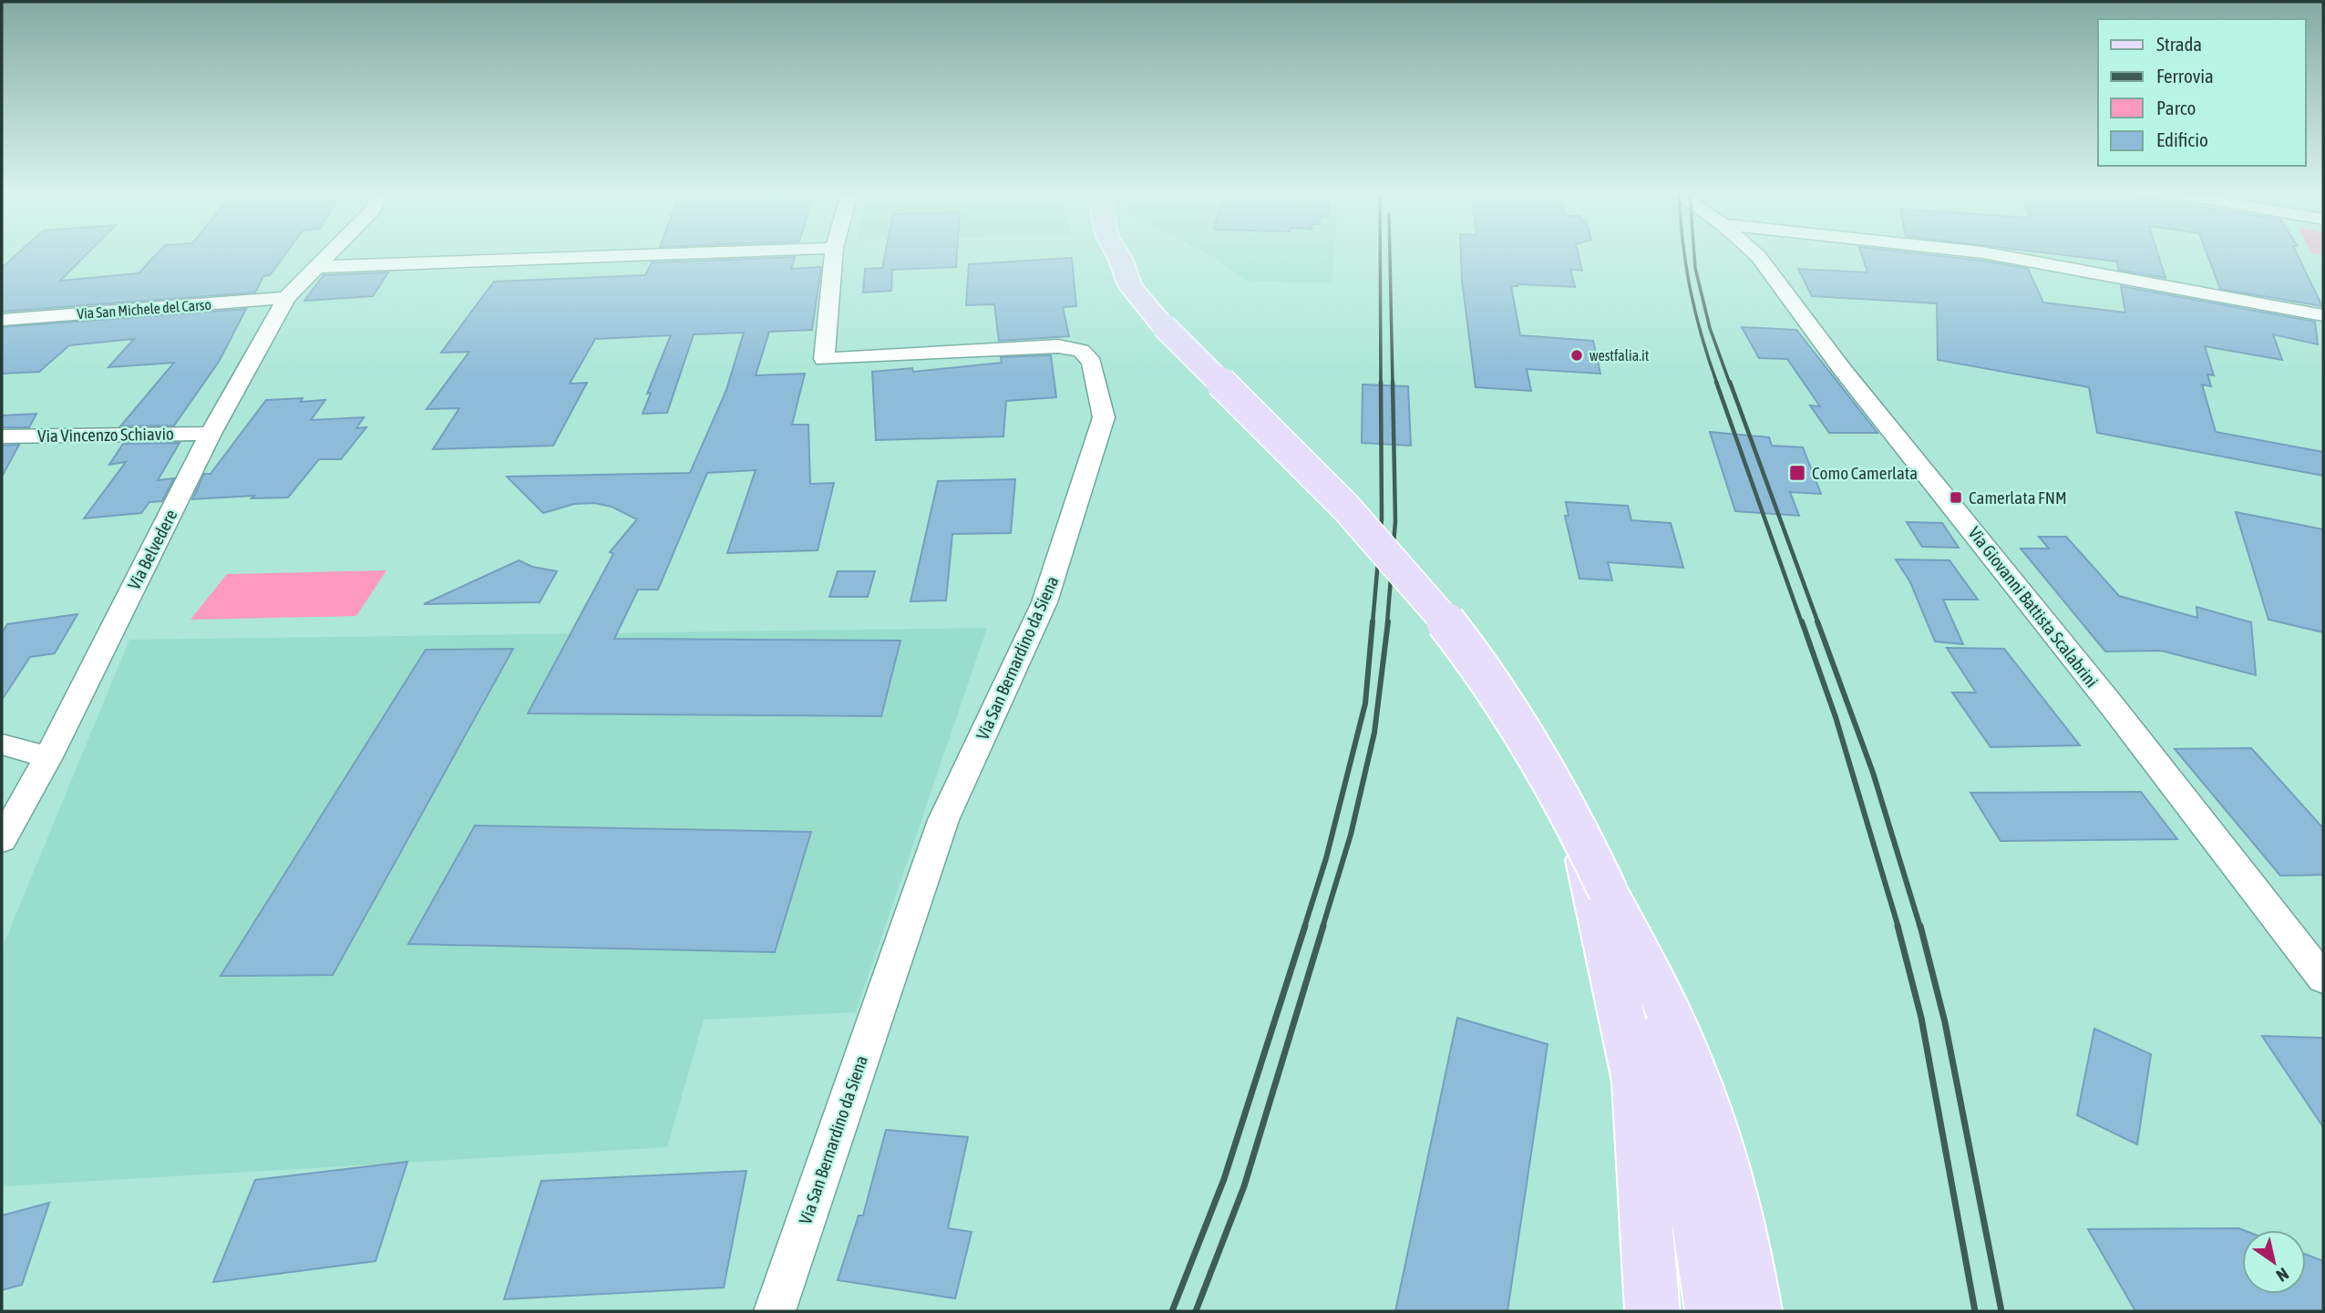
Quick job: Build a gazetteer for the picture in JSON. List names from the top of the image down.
{
  "streets": {
    "street": [
      "Via San Michele del Carso",
      "Via Vincenzo Schiavio",
      "Via Belvedere",
      "Via Giovanni Battista Scalabrini",
      "Via San Bernardino da Siena"
    ]
  },
  "crossings": [
    ["Via San Michele del Carso", "Via Belvedere"],
    ["Via Vincenzo Schiavio", "Via Belvedere"]
  ],
  "places": {
    "other": ["westfalia.it"],
    "transit": ["Como Camerlata", "Camerlata FNM"]
  },
  "legend": [
    "Strada",
    "Ferrovia",
    "Parco",
    "Edificio"
  ],
  "north": "bottom right"
}
